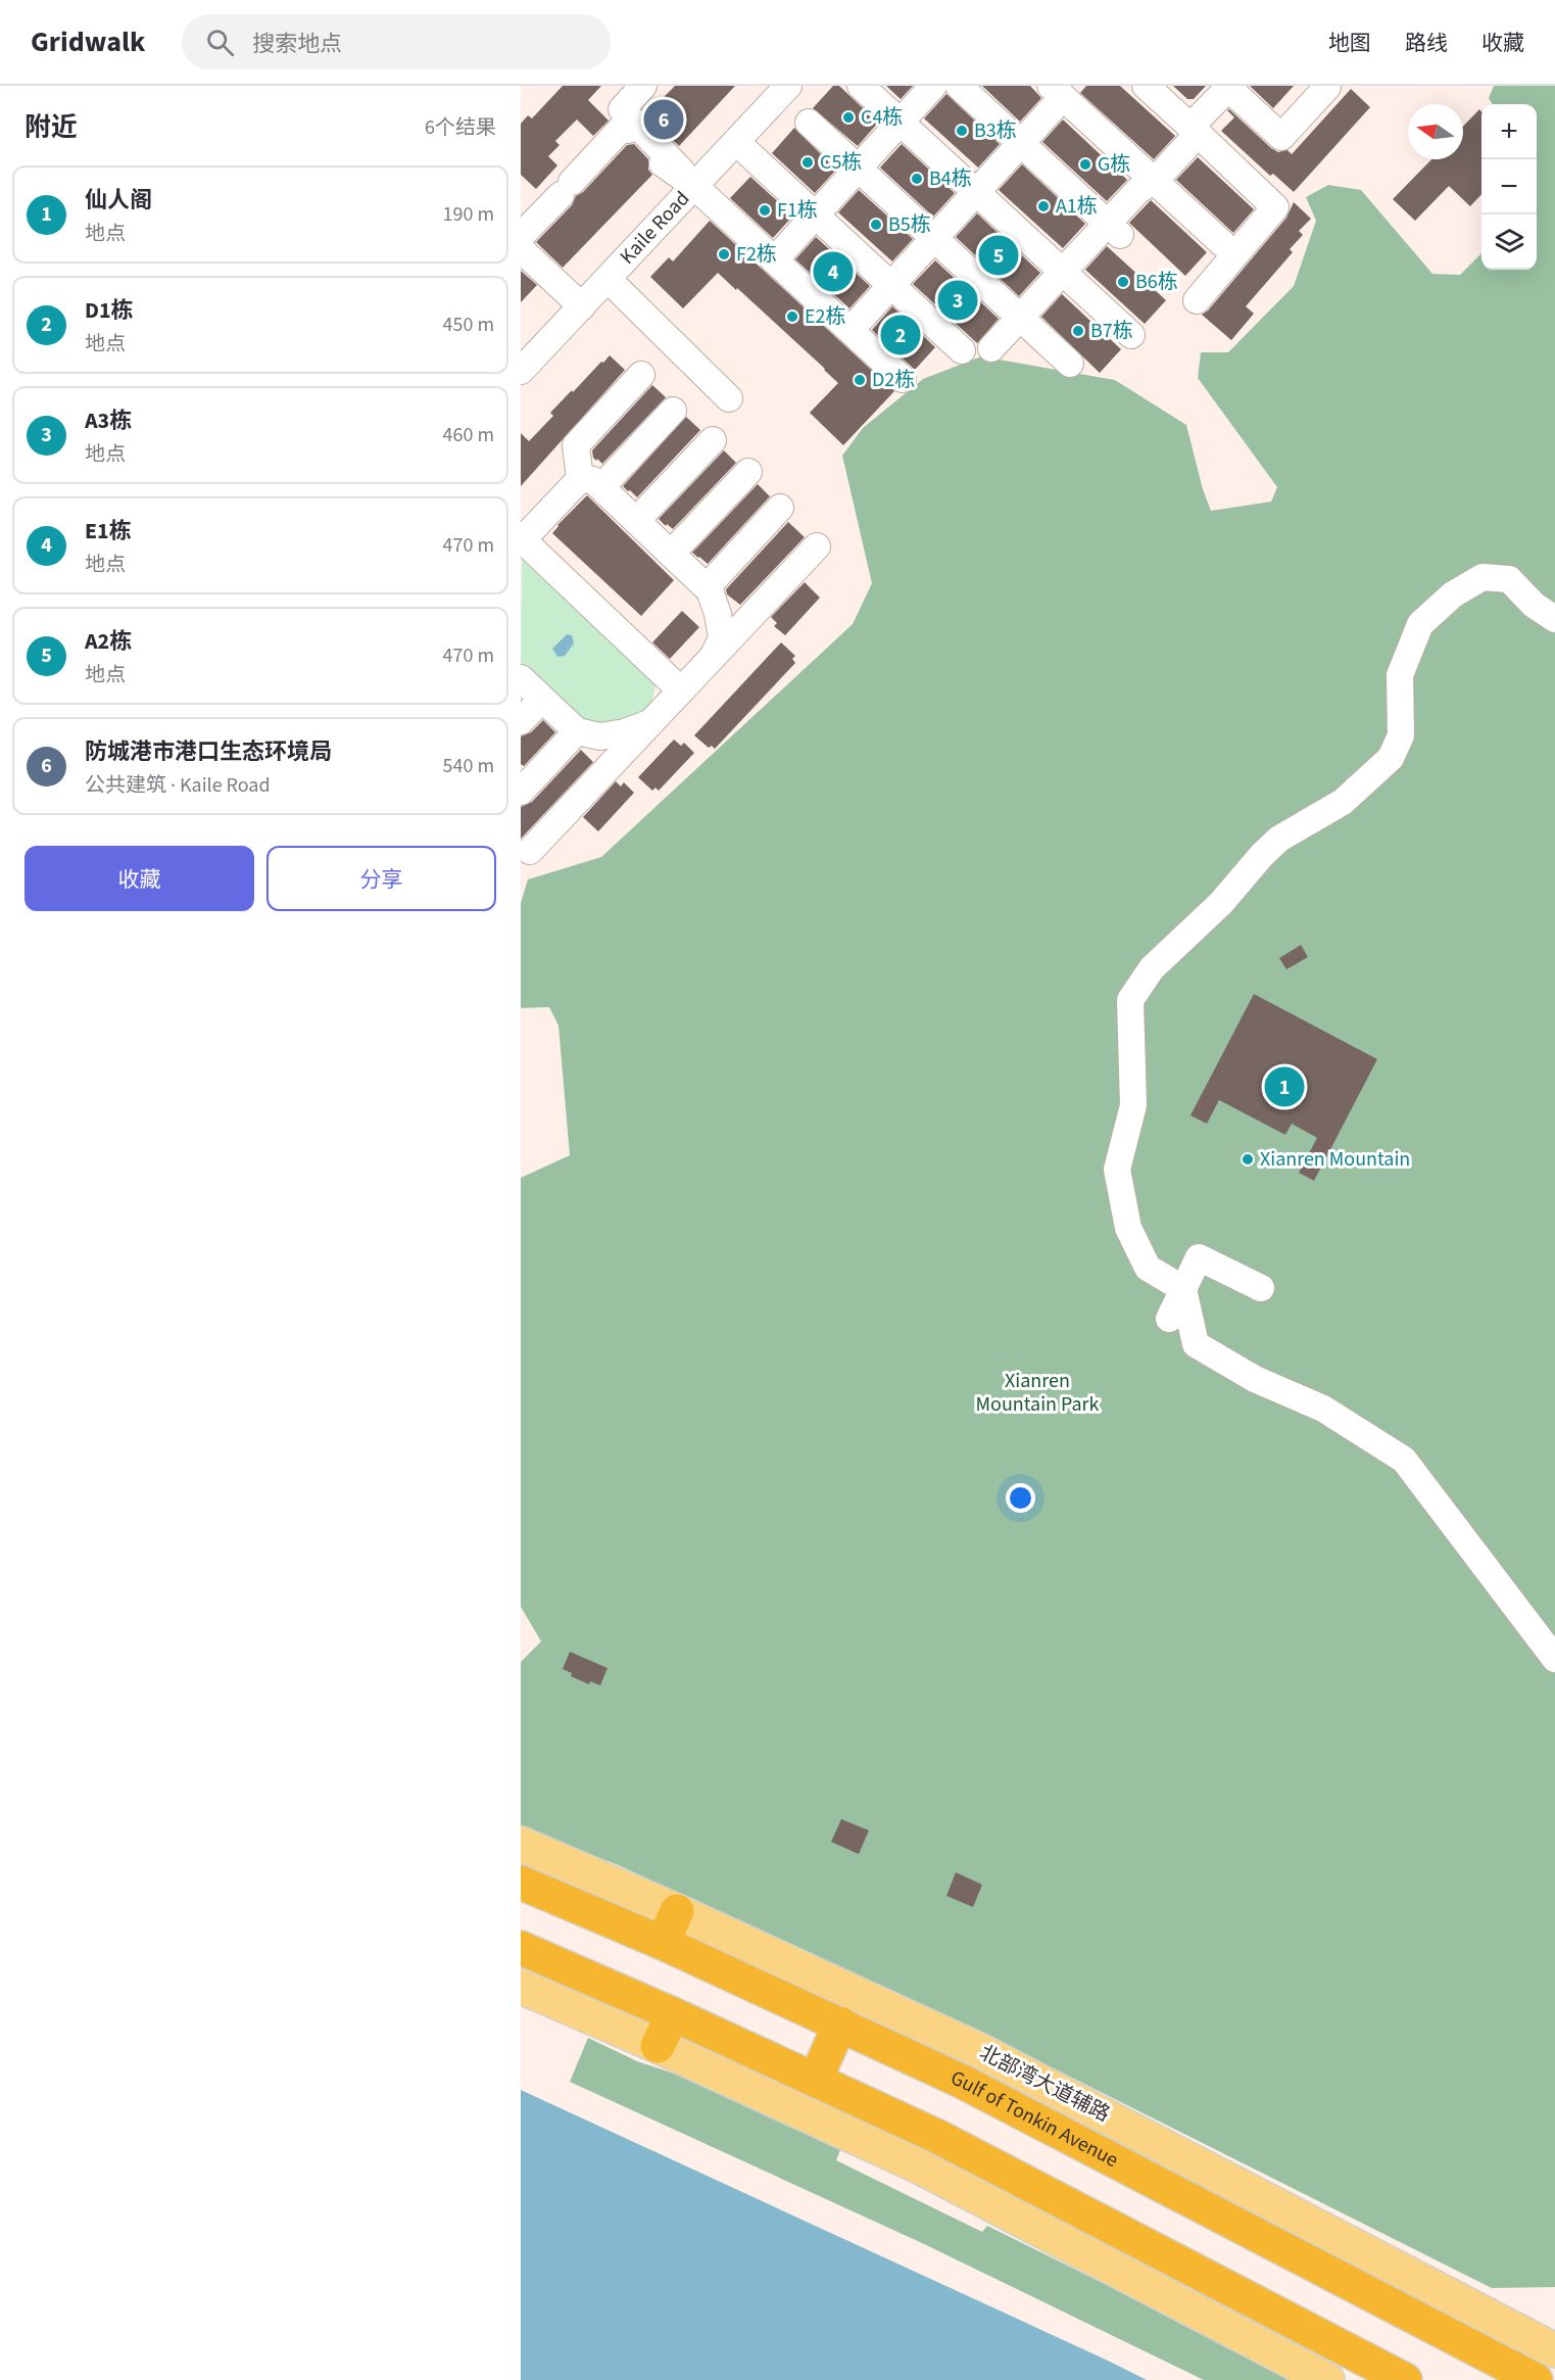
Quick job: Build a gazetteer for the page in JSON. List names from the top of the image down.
{
  "streets": {
    "highway": ["Gulf of Tonkin Avenue"],
    "main road": ["北部湾大道辅路"],
    "street": ["Kaile Road"]
  },
  "parks": ["Xianren Mountain Park"],
  "places": [
    "C4栋",
    "B3栋",
    "C5栋",
    "G栋",
    "B4栋",
    "A1栋",
    "F1栋",
    "B5栋",
    "F2栋",
    "B6栋",
    "E2栋",
    "B7栋",
    "D2栋",
    "Xianren Mountain"
  ],
  "north": "left",
  "page": {
    "header": "Gridwalk",
    "search": "搜索地点",
    "nav": ["地图", "路线", "收藏"],
    "heading": ["附近", "6个结果"],
    "pins": [
      "6",
      "5",
      "4",
      "3",
      "2",
      "1"
    ],
    "map_buttons": ["+", "−"],
    "list": [
      {
        "mark": "1",
        "name": "仙人阁",
        "note": "地点",
        "value": "190 m"
      },
      {
        "mark": "2",
        "name": "D1栋",
        "note": "地点",
        "value": "450 m"
      },
      {
        "mark": "3",
        "name": "A3栋",
        "note": "地点",
        "value": "460 m"
      },
      {
        "mark": "4",
        "name": "E1栋",
        "note": "地点",
        "value": "470 m"
      },
      {
        "mark": "5",
        "name": "A2栋",
        "note": "地点",
        "value": "470 m"
      },
      {
        "mark": "6",
        "name": "防城港市港口生态环境局",
        "note": "公共建筑 · Kaile Road",
        "value": "540 m"
      }
    ],
    "buttons": ["收藏", "分享"]
  }
}
